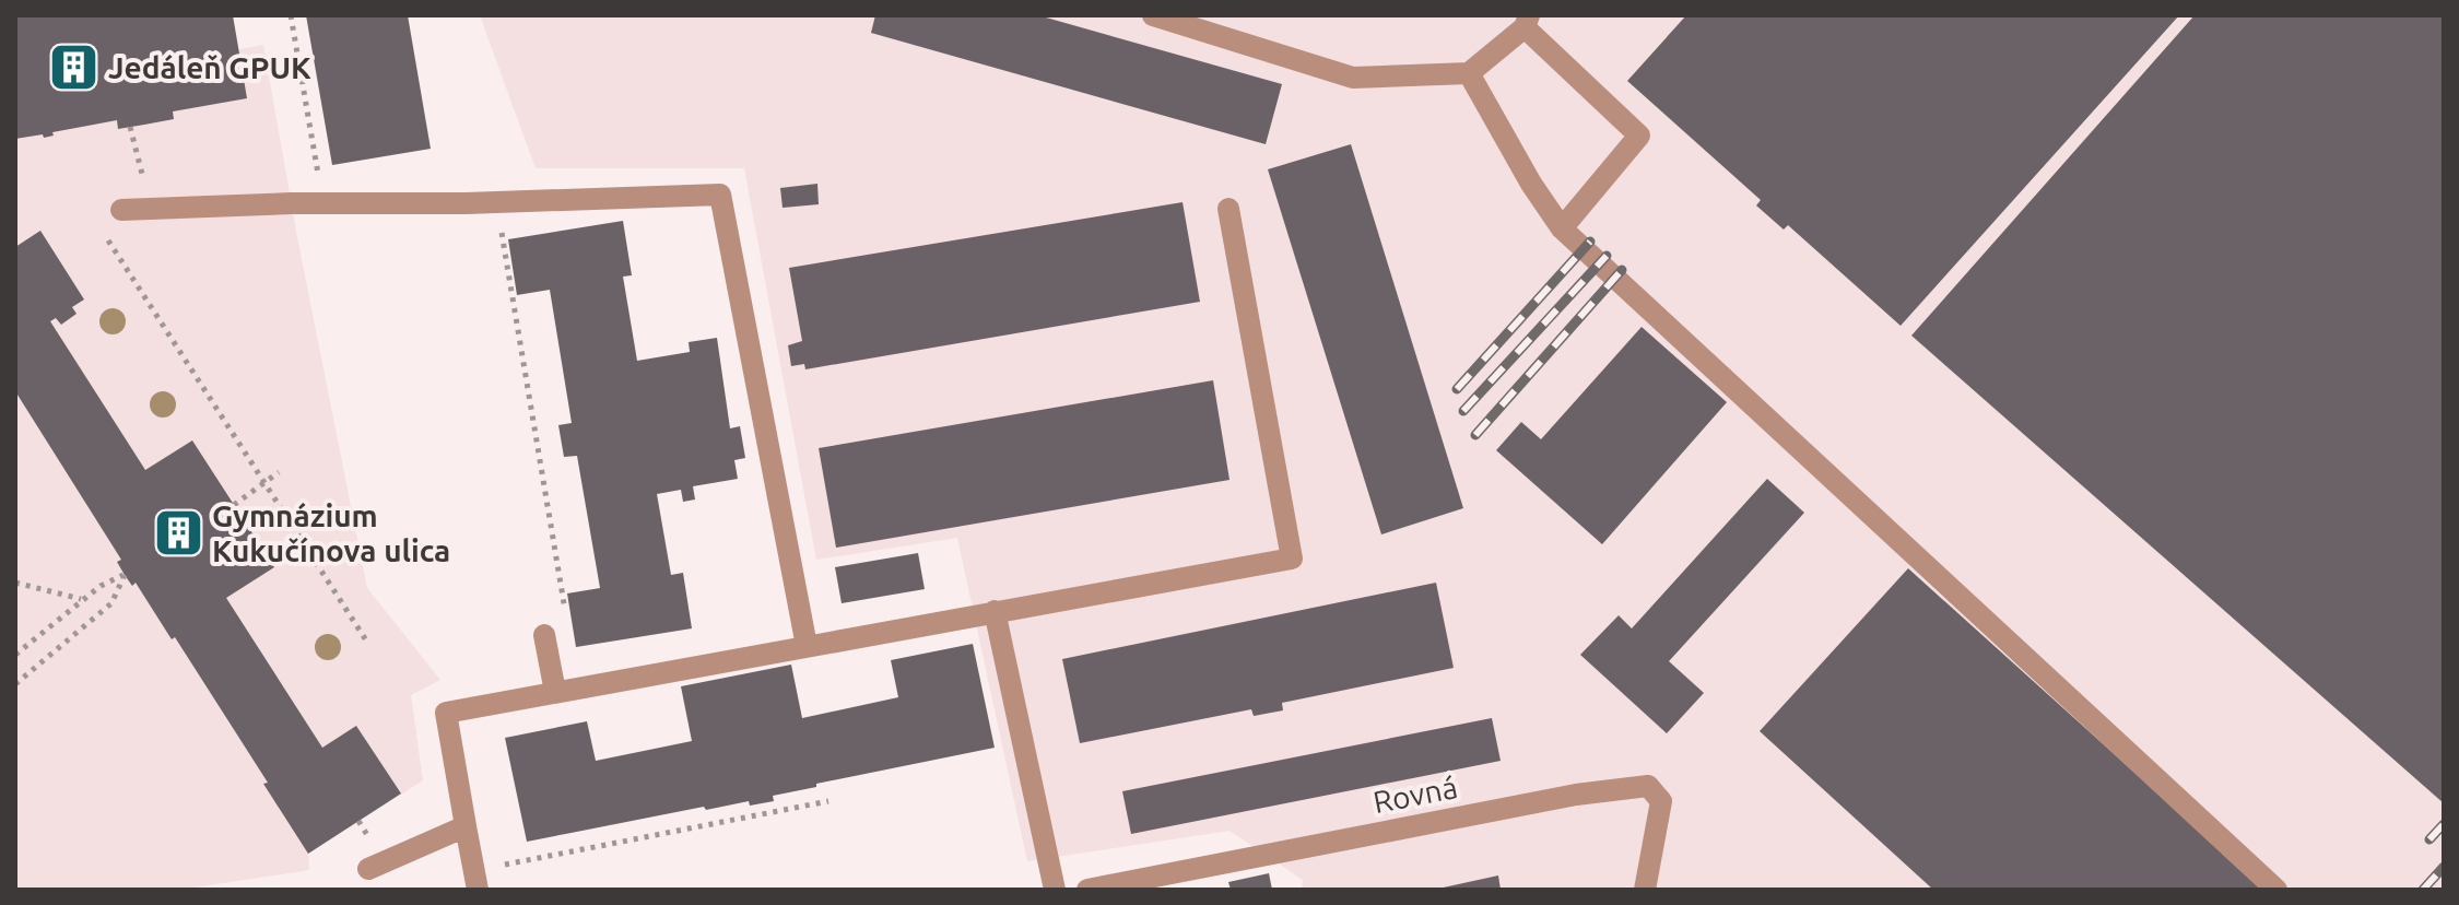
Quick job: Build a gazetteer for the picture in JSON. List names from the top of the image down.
{
  "streets": {
    "street": ["Rovná"]
  },
  "places": {
    "building": ["Jedáleň GPUK", "Gymnázium Kukučínova ulica"]
  }
}
